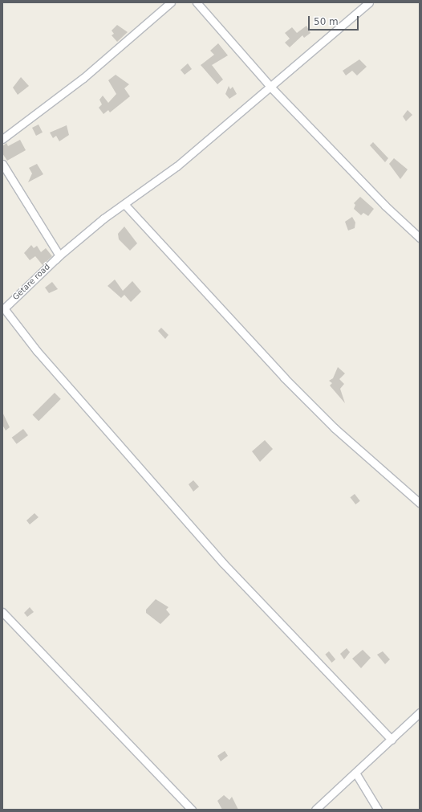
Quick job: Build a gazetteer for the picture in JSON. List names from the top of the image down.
{
  "scale_bar": "50 m"
}
